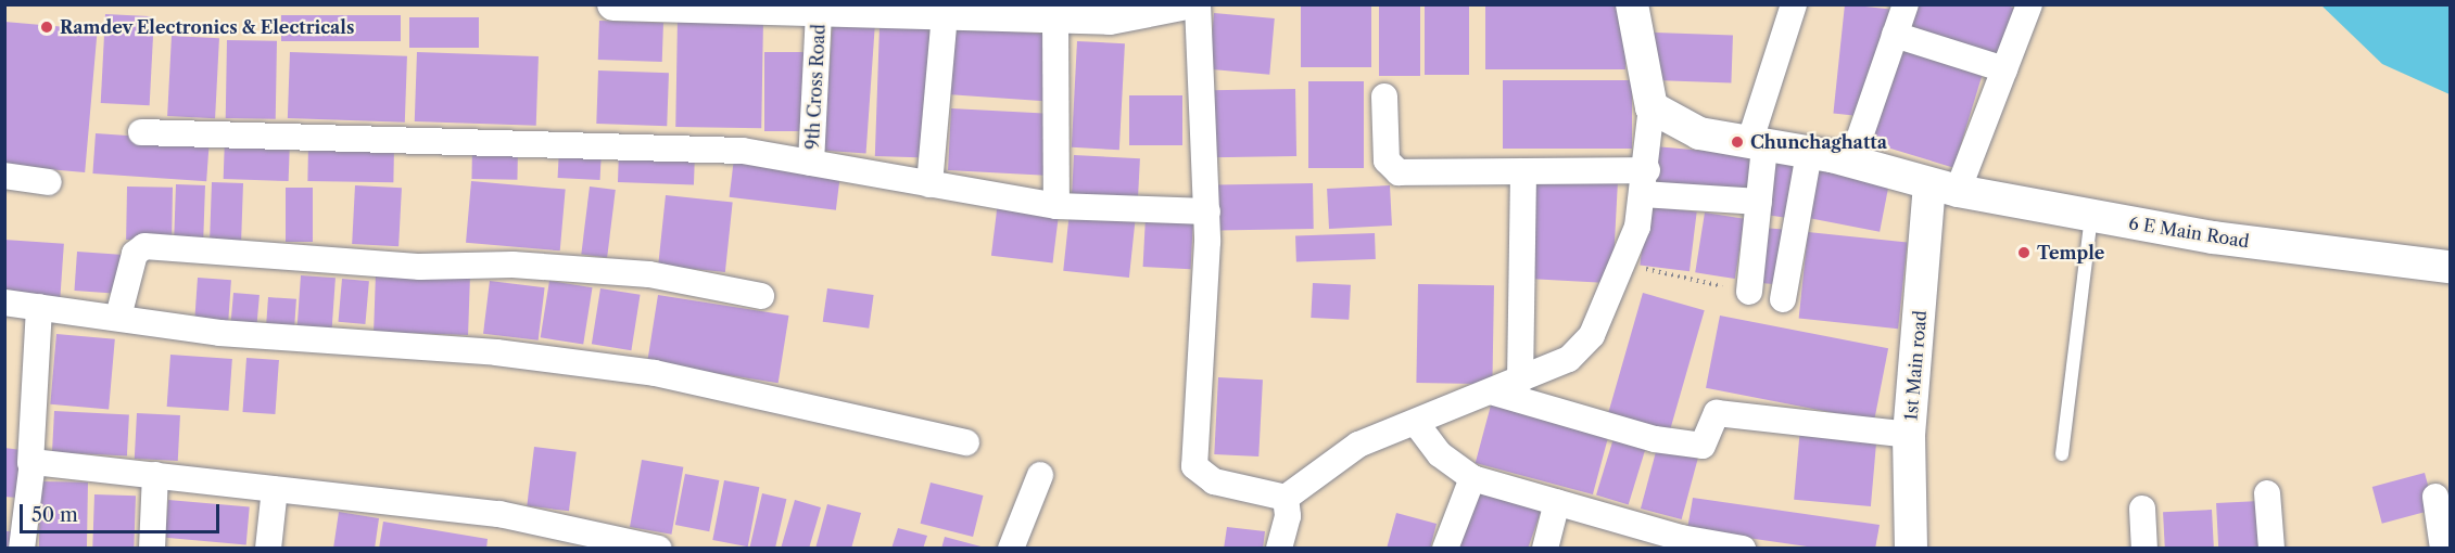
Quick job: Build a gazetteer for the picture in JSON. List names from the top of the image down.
{
  "streets": {
    "street": ["9th Cross Road", "6 E Main Road", "1st Main road"]
  },
  "crossings": [
    ["6 E Main Road", "1st Main road"]
  ],
  "places": ["Ramdev Electronics & Electricals", "Chunchaghatta", "Temple"],
  "scale_bar": "50 m"
}
